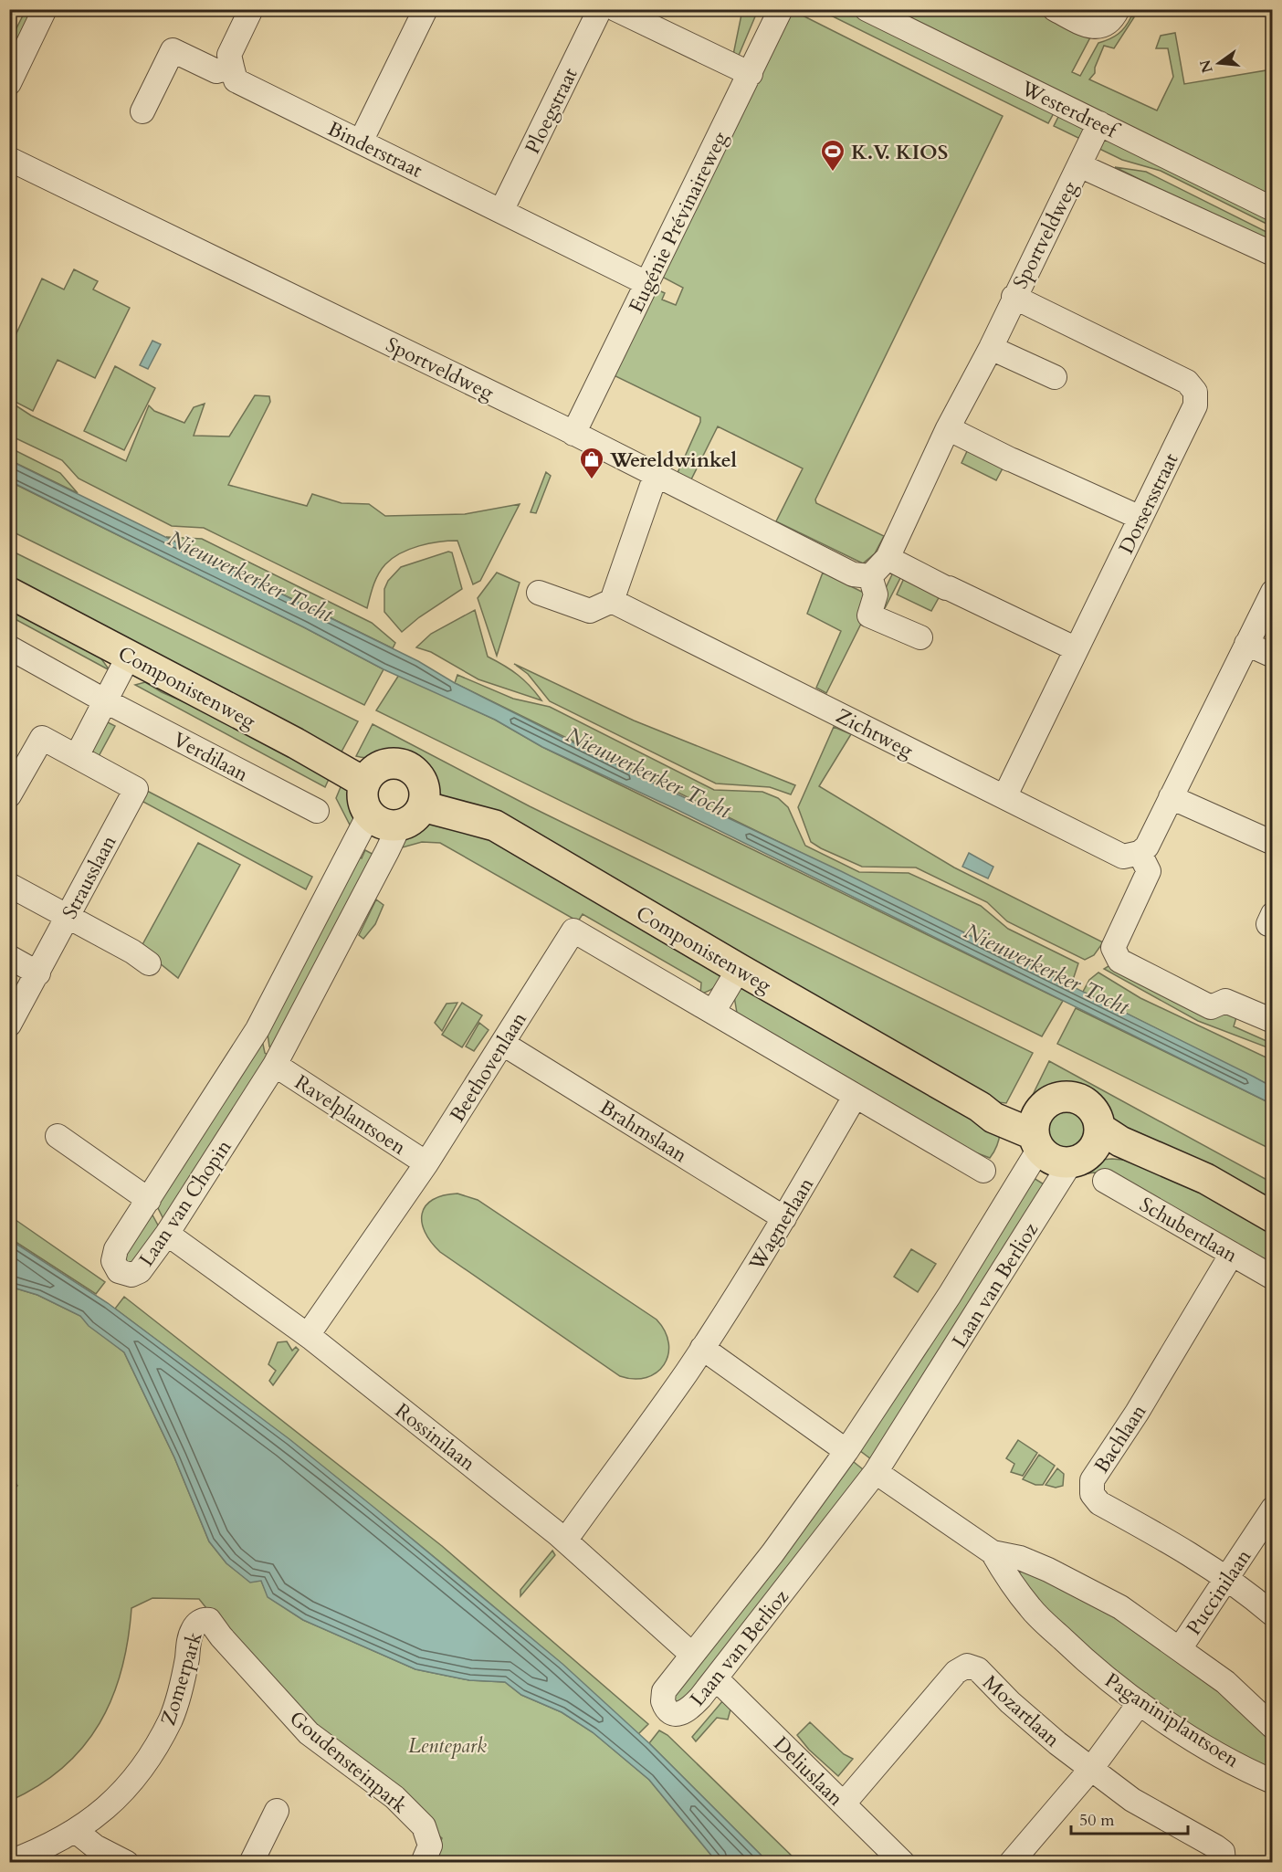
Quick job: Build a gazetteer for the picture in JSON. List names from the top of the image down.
{
  "streets": {
    "main road": ["Componistenweg"],
    "street": [
      "Westerdreef",
      "Ploegstraat",
      "Binderstraat",
      "Eugénie Prévinaireweg",
      "Sportveldweg",
      "Dorsersstraat",
      "Zichtweg",
      "Verdilaan",
      "Strausslaan",
      "Beethovenlaan",
      "Ravelplantsoen",
      "Brahmslaan",
      "Laan van Chopin",
      "Wagnerlaan",
      "Schubertlaan",
      "Laan van Berlioz",
      "Rossinilaan",
      "Bachlaan",
      "Puccinilaan",
      "Zomerpark",
      "Mozartlaan",
      "Paganiniplantsoen",
      "Goudensteinpark",
      "Deliuslaan"
    ]
  },
  "crossings": [
    ["Westerdreef", "Sportveldweg"],
    ["Ploegstraat", "Binderstraat"],
    ["Binderstraat", "Eugénie Prévinaireweg"],
    ["Eugénie Prévinaireweg", "Sportveldweg"],
    ["Sportveldweg", "Dorsersstraat"],
    ["Dorsersstraat", "Zichtweg"],
    ["Componistenweg", "Laan van Chopin"],
    ["Componistenweg", "Laan van Berlioz"],
    ["Beethovenlaan", "Ravelplantsoen"],
    ["Beethovenlaan", "Brahmslaan"],
    ["Beethovenlaan", "Wagnerlaan"],
    ["Beethovenlaan", "Rossinilaan"],
    ["Ravelplantsoen", "Laan van Chopin"],
    ["Brahmslaan", "Wagnerlaan"],
    ["Laan van Chopin", "Rossinilaan"],
    ["Wagnerlaan", "Rossinilaan"],
    ["Schubertlaan", "Bachlaan"],
    ["Laan van Berlioz", "Rossinilaan"],
    ["Laan van Berlioz", "Paganiniplantsoen"],
    ["Laan van Berlioz", "Deliuslaan"],
    ["Bachlaan", "Puccinilaan"],
    ["Puccinilaan", "Paganiniplantsoen"],
    ["Zomerpark", "Goudensteinpark"],
    ["Mozartlaan", "Deliuslaan"]
  ],
  "water": ["Nieuwerkerker Tocht"],
  "parks": ["Lentepark"],
  "places": {
    "sports": ["K.V. KIOS"],
    "shop": ["Wereldwinkel"]
  },
  "scale_bar": "50 m",
  "north": "left"
}
